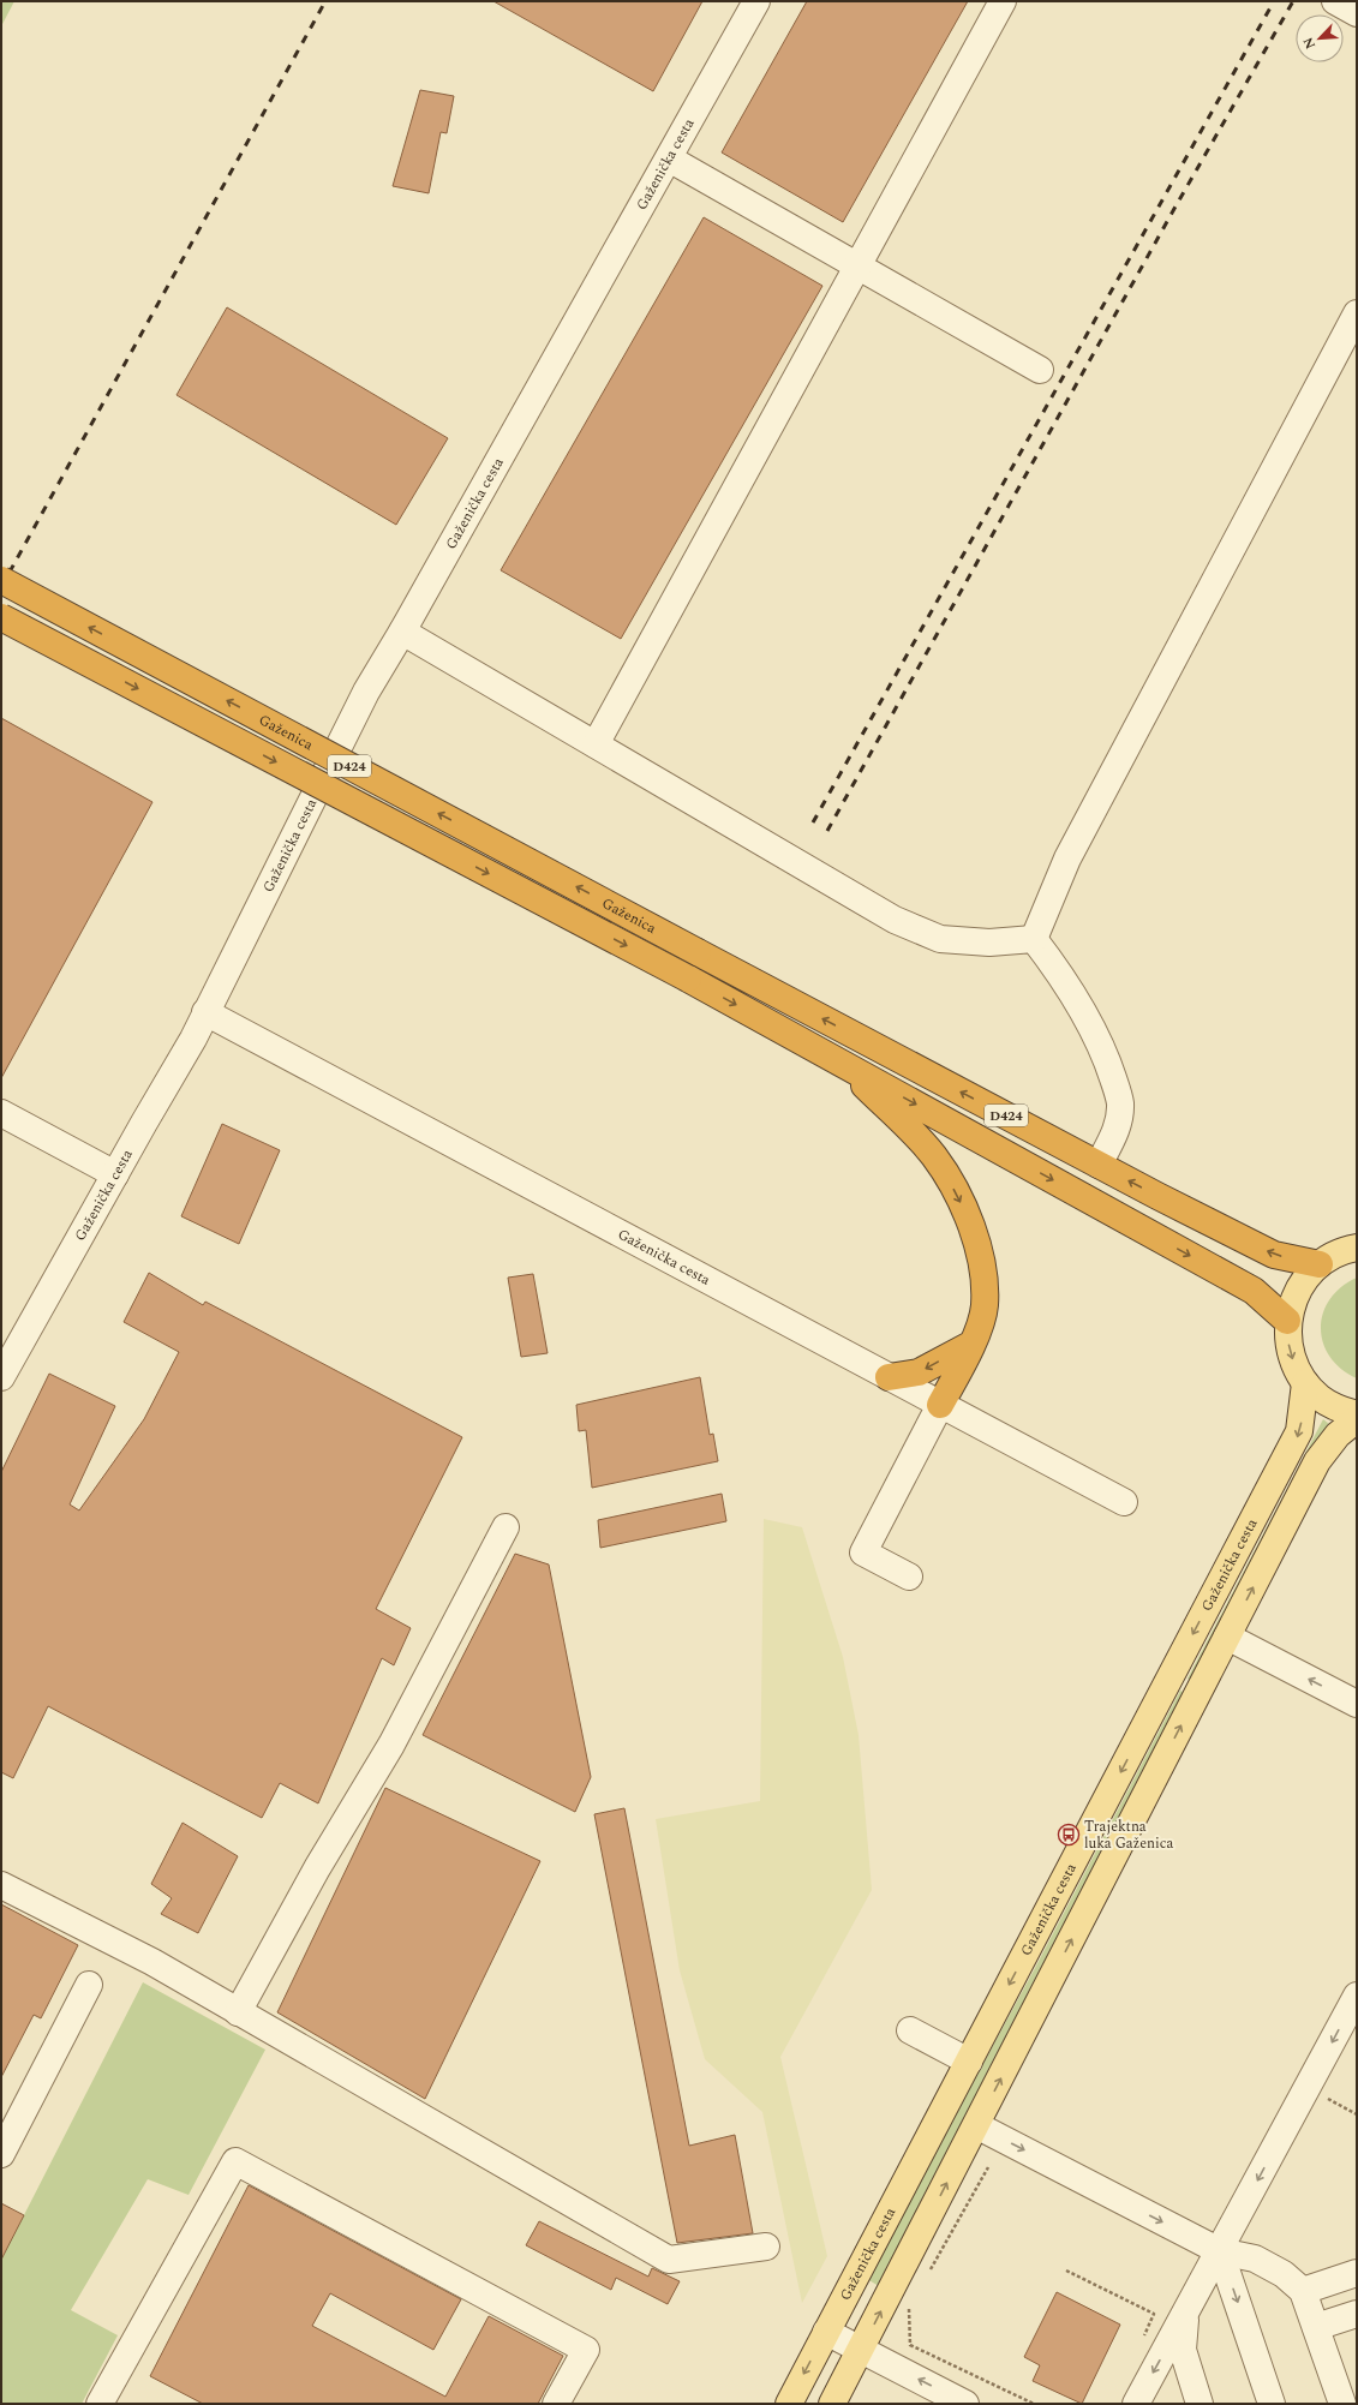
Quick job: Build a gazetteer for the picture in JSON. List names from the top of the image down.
{
  "streets": {
    "highway": ["Gaženica", "D424"],
    "main road": ["Gaženička cesta"]
  },
  "crossings": [
    ["Gaženica", "D424"]
  ],
  "places": {
    "bus stop": ["Trajektna luka Gaženica"]
  },
  "north": "bottom left"
}
